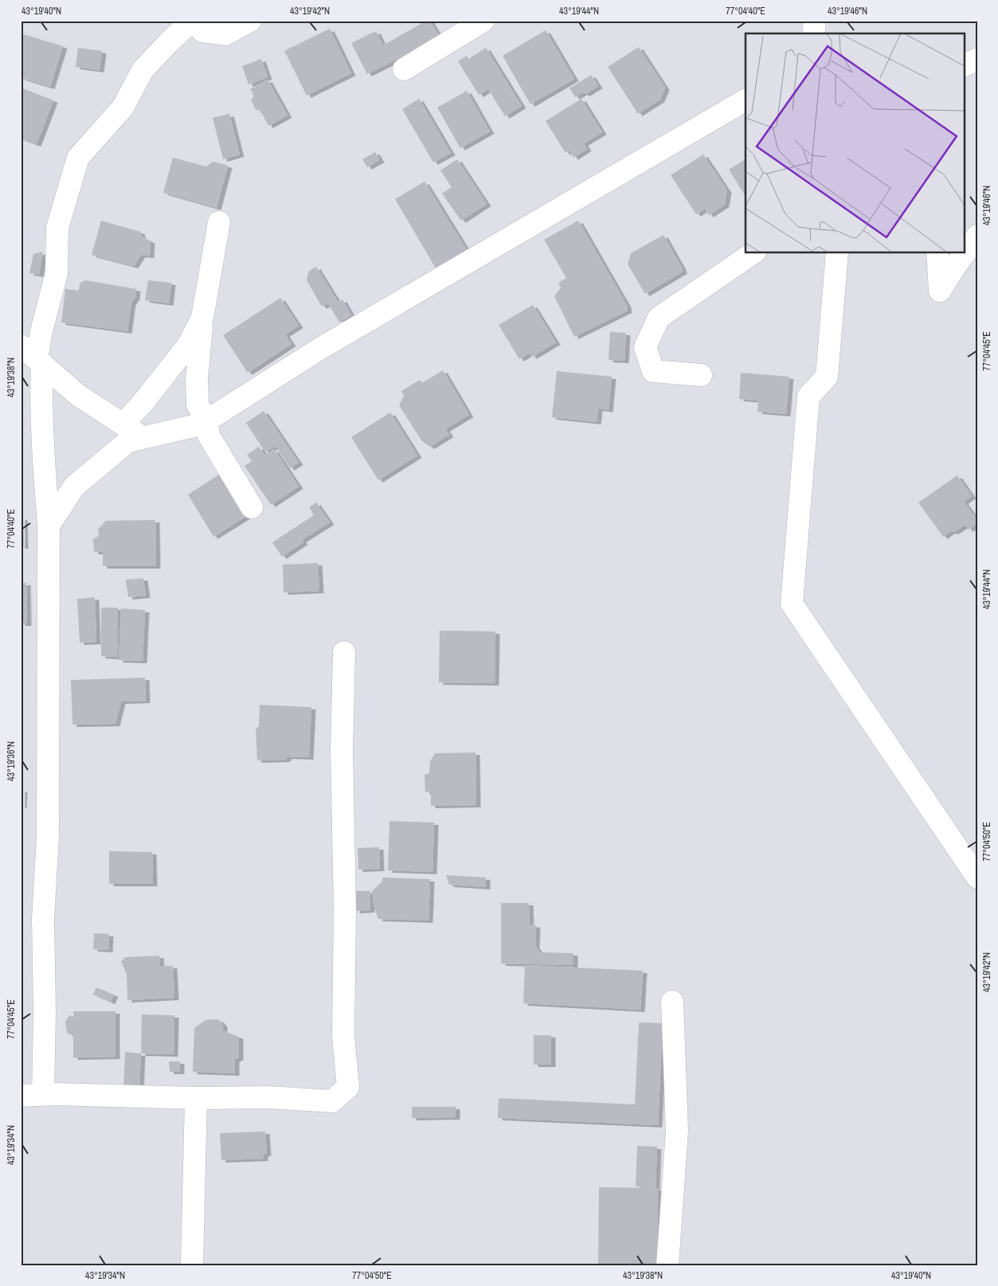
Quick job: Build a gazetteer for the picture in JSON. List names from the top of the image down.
{
  "coordinates": [
    "43°19'40\"N",
    "43°19'42\"N",
    "43°19'44\"N",
    "77°04'40\"E",
    "43°19'46\"N",
    "77°04'45\"E",
    "43°19'38\"N",
    "43°19'36\"N",
    "77°04'50\"E",
    "43°19'34\"N"
  ]
}
